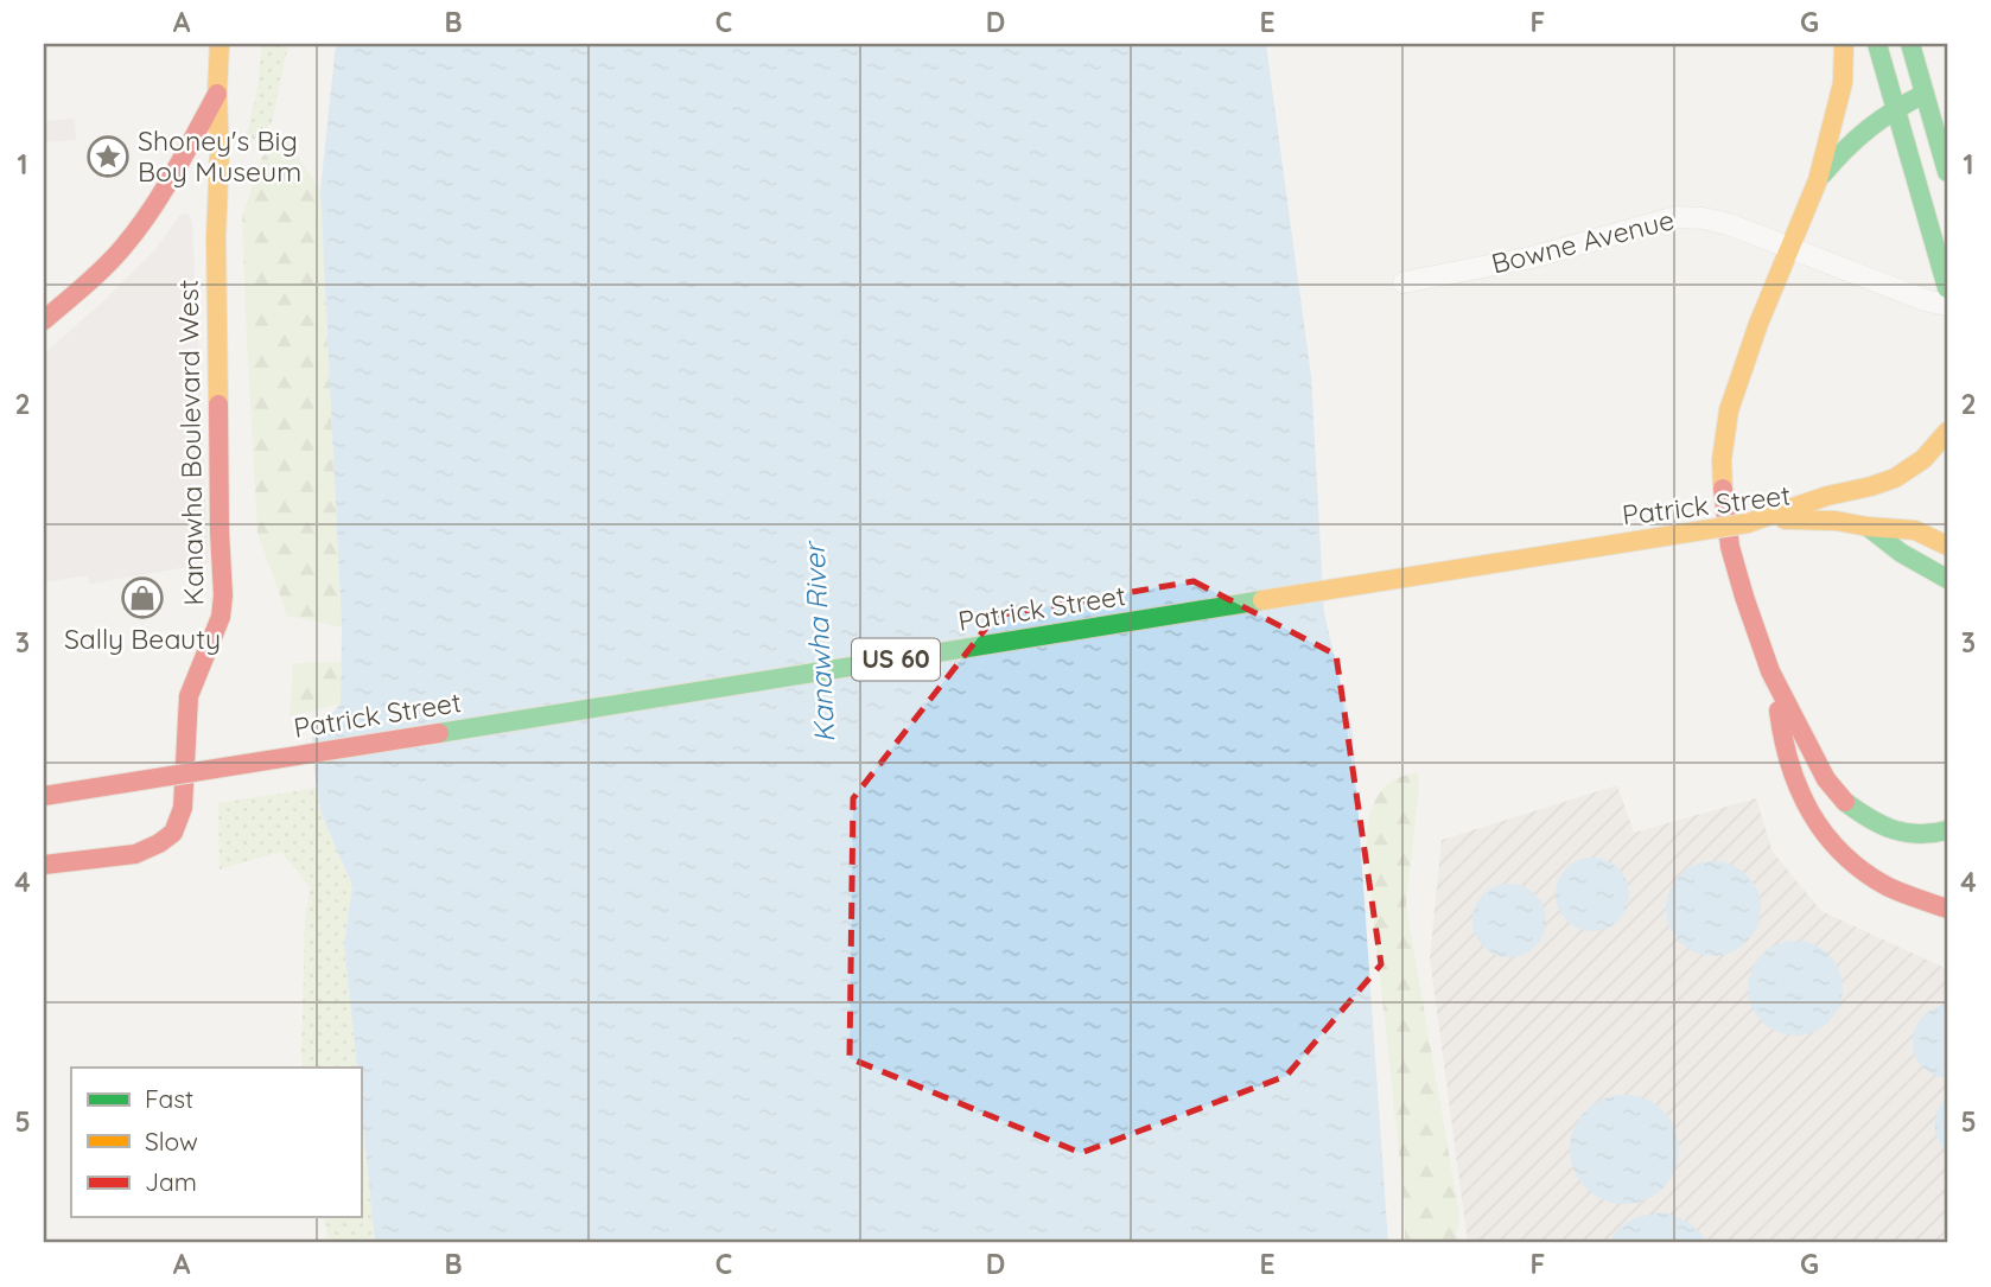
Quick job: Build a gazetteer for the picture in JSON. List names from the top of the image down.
{
  "streets": {
    "main road": ["Kanawha Boulevard West", "Patrick Street", "US 60"],
    "street": ["Bowne Avenue"]
  },
  "water": ["Kanawha River"],
  "places": {
    "place": ["Shoney's Big Boy Museum"],
    "shop": ["Sally Beauty"]
  },
  "legend": ["Fast", "Slow", "Jam"],
  "grid": {
    "columns": [
      "A",
      "B",
      "C",
      "D",
      "E",
      "F",
      "G"
    ],
    "rows": [
      "1",
      "2",
      "3",
      "4",
      "5"
    ]
  }
}
